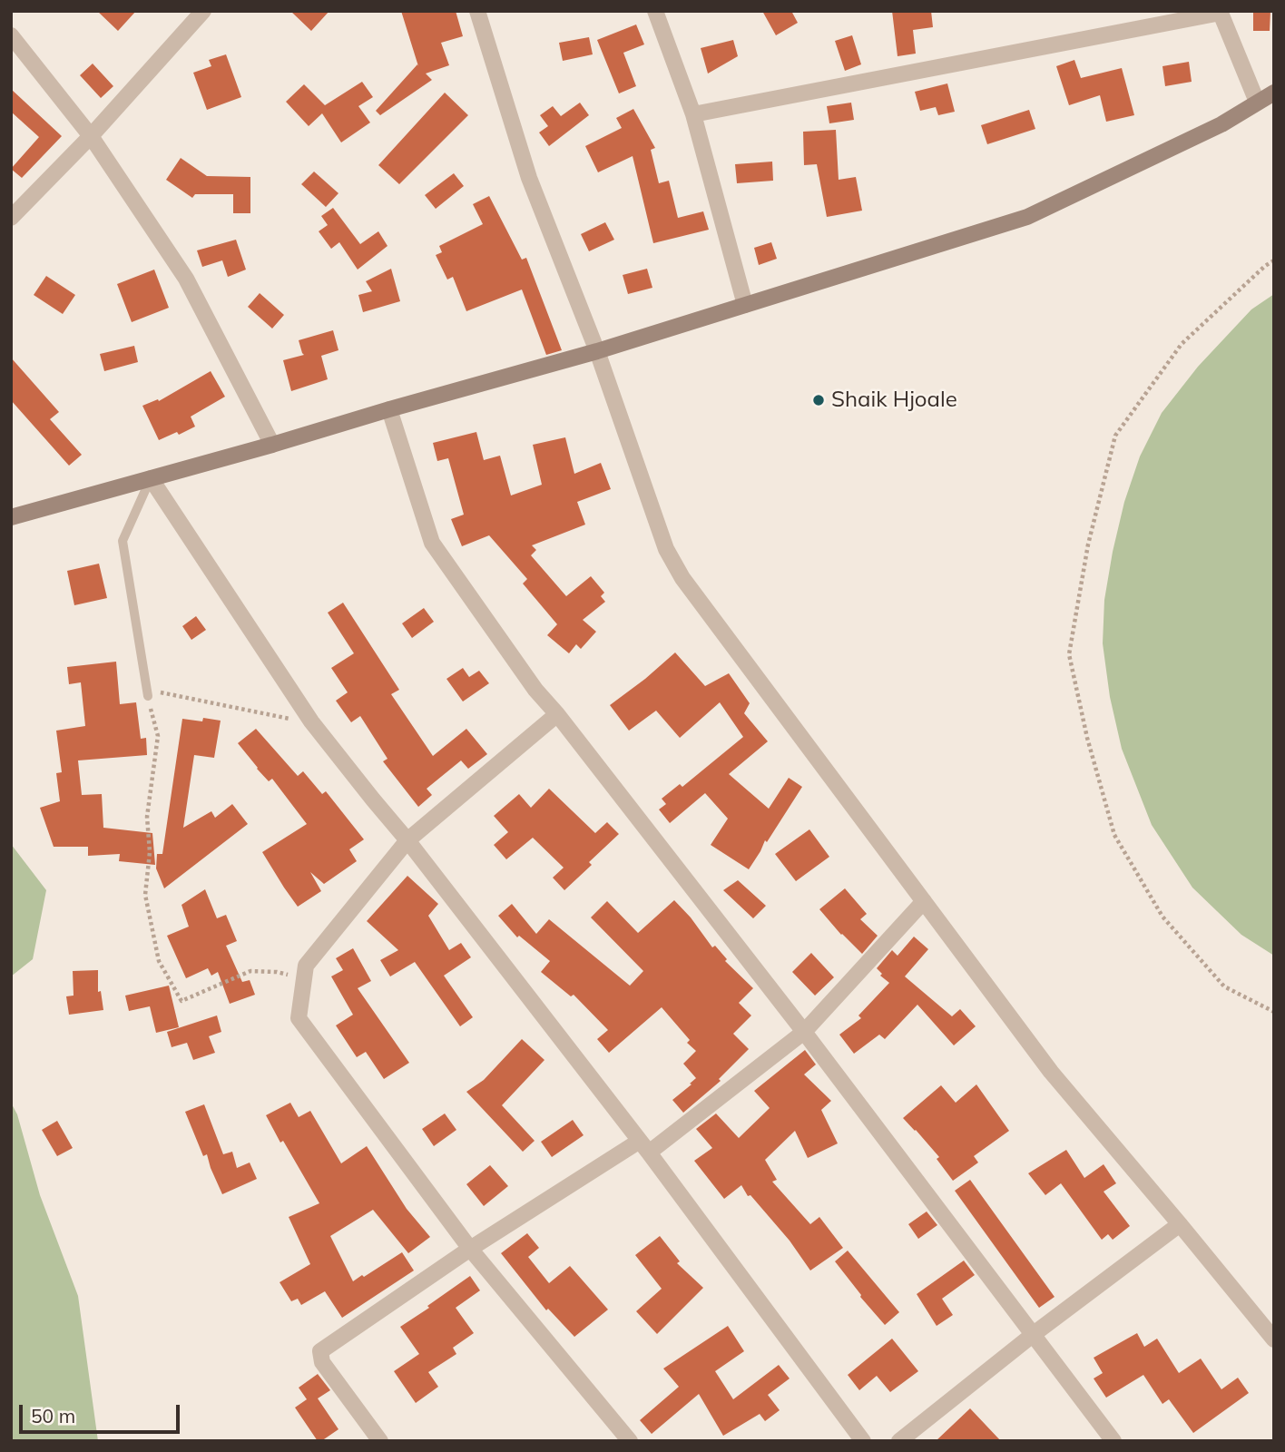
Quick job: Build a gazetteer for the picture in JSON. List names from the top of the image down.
{
  "places": ["Shaik Hjoale"],
  "scale_bar": "50 m"
}
